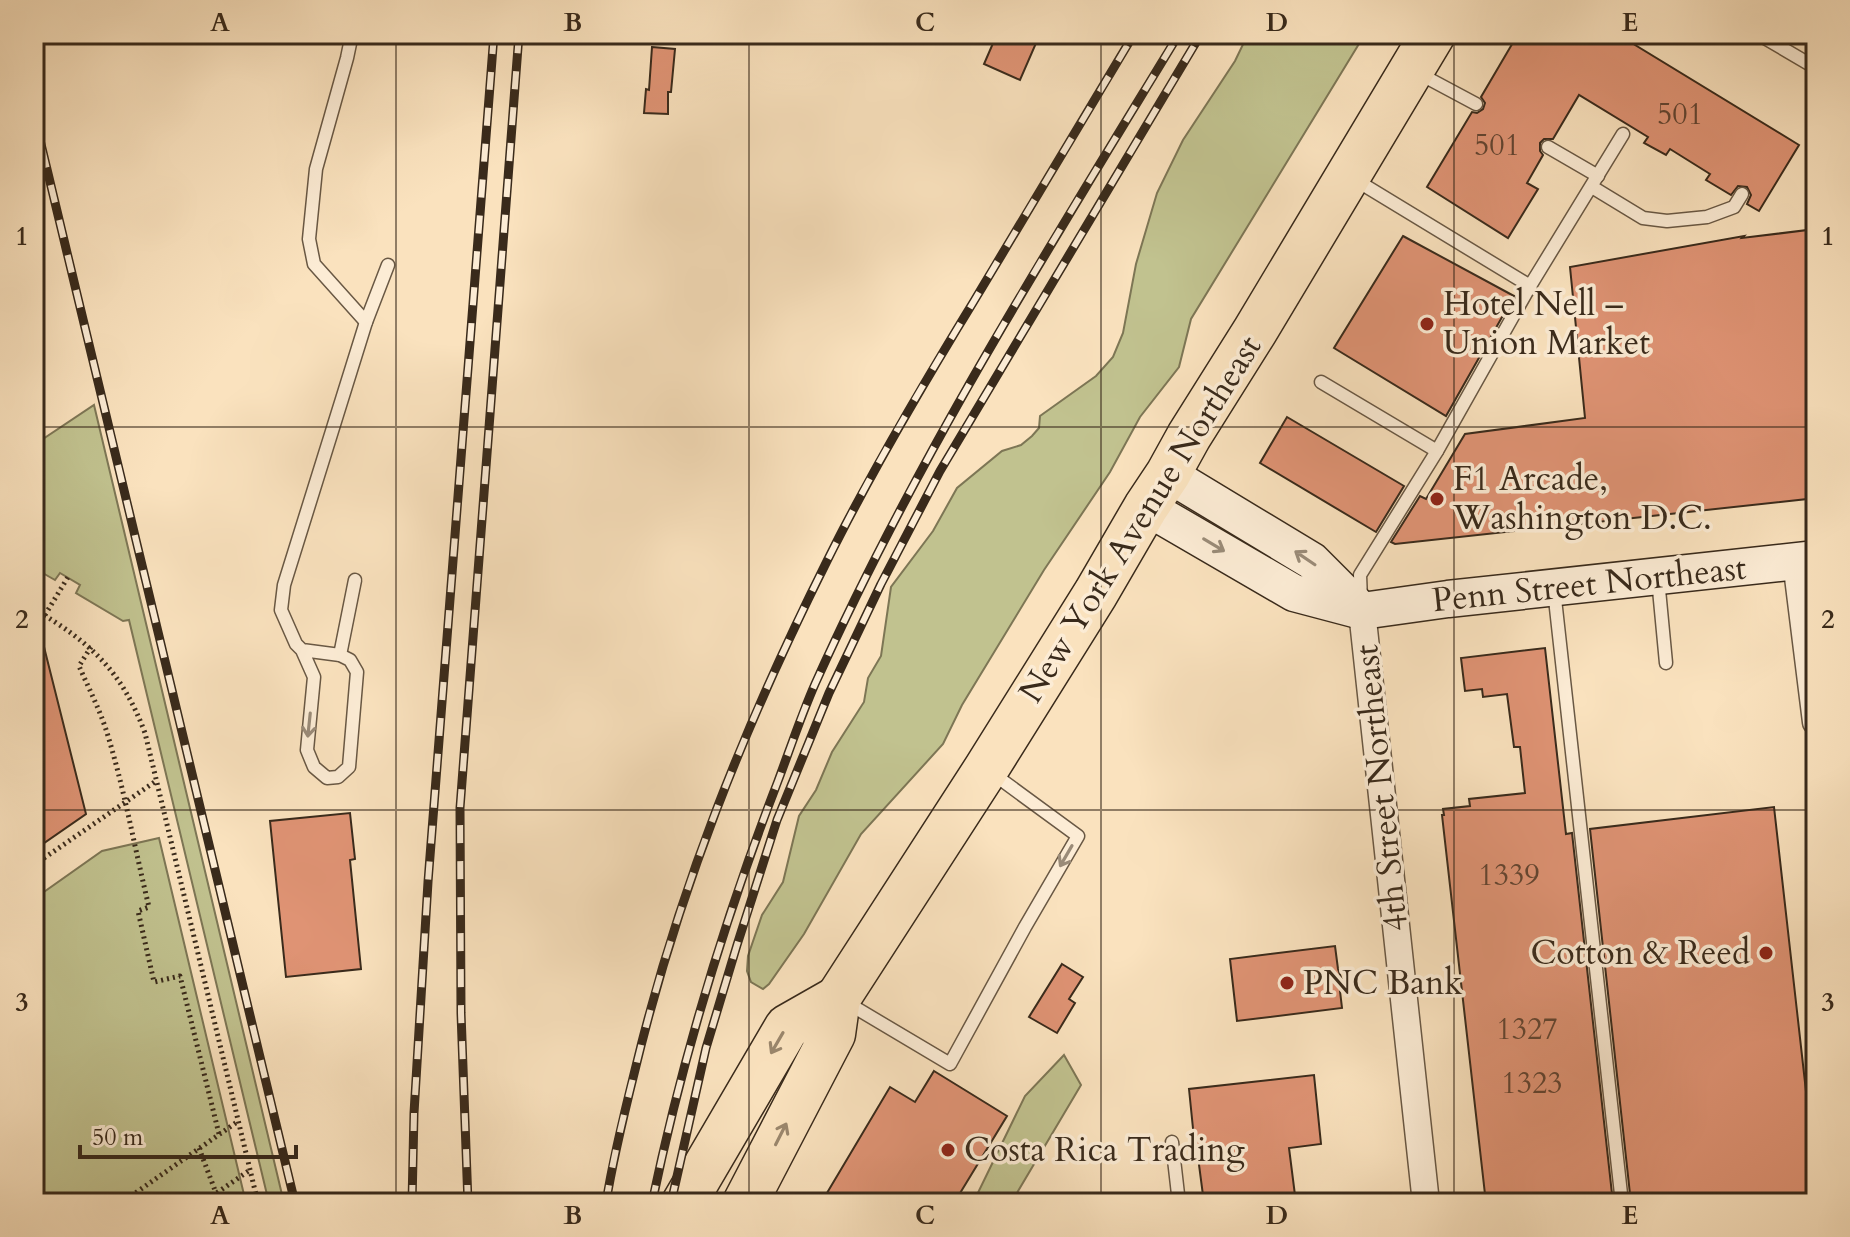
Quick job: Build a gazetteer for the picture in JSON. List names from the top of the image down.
{
  "streets": {
    "highway": ["New York Avenue Northeast"],
    "street": ["Penn Street Northeast", "4th Street Northeast"]
  },
  "crossings": [
    ["New York Avenue Northeast", "4th Street Northeast"],
    ["Penn Street Northeast", "4th Street Northeast"]
  ],
  "places": [
    "Hotel Nell – Union Market",
    "F1 Arcade, Washington D.C.",
    "Cotton & Reed",
    "PNC Bank",
    "Costa Rica Trading"
  ],
  "house_numbers": [
    "501",
    "501",
    "1339",
    "1327",
    "1323"
  ],
  "scale_bar": "50 m",
  "grid": {
    "columns": [
      "A",
      "B",
      "C",
      "D",
      "E"
    ],
    "rows": ["1", "2", "3"]
  }
}
